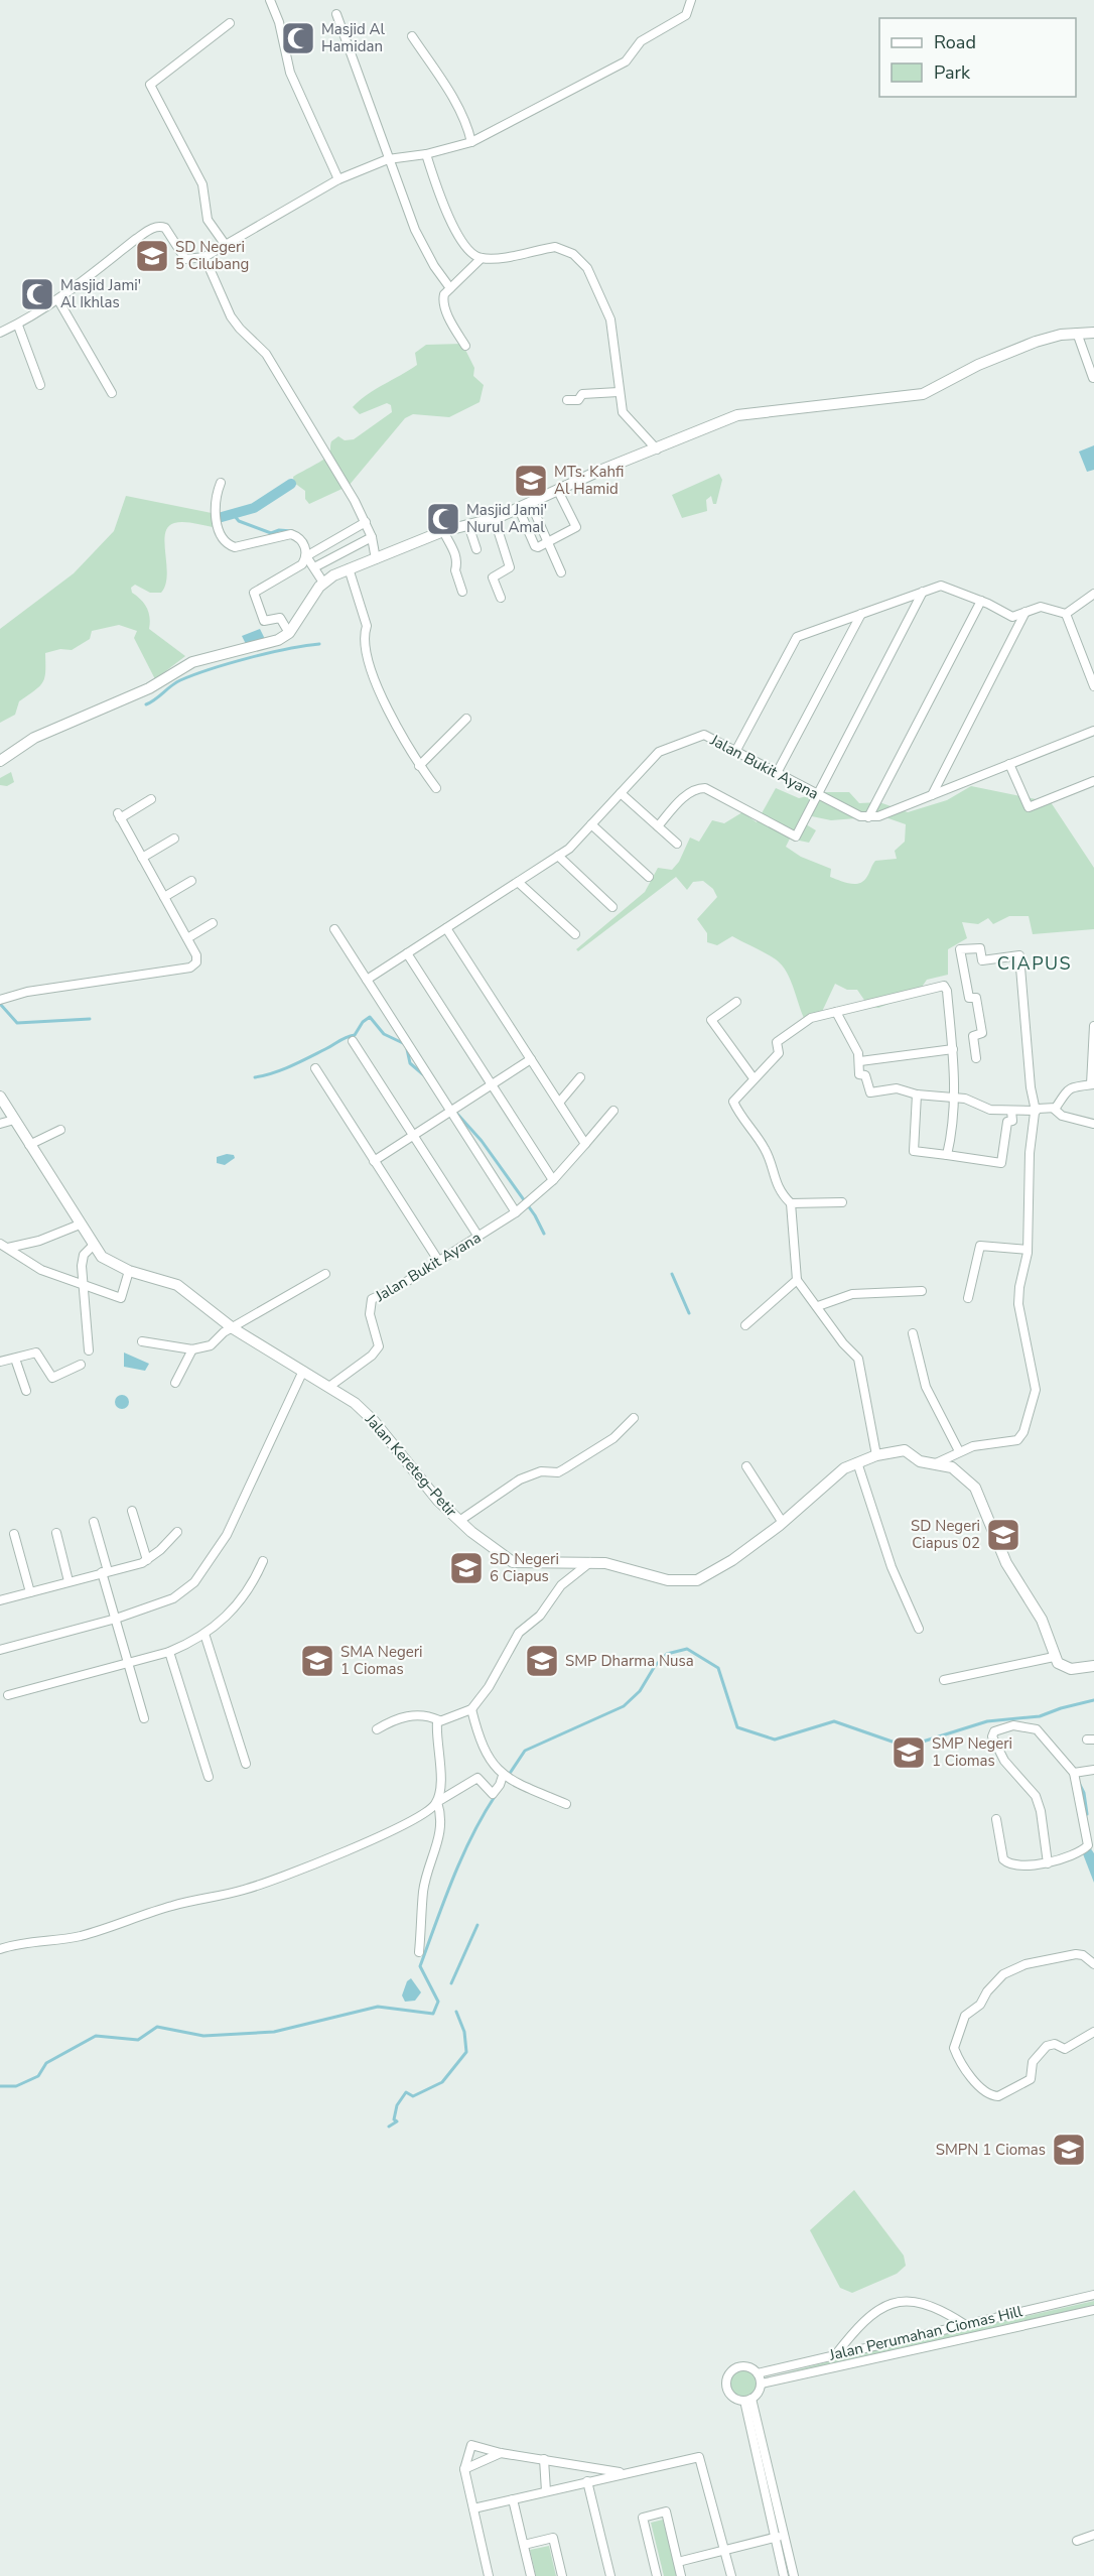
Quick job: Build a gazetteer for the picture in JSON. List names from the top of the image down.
{
  "streets": {
    "street": ["Jalan Bukit Ayana", "Jalan Kereteg–Petir", "Jalan Perumahan Ciomas Hill"]
  },
  "crossings": [
    ["Jalan Bukit Ayana", "Jalan Kereteg–Petir"]
  ],
  "districts": ["CIAPUS"],
  "places": {
    "mosque": ["Masjid Al Hamidan", "Masjid Jami' Al Ikhlas", "Masjid Jami' Nurul Amal"],
    "school or university": [
      "SD Negeri 5 Cilubang",
      "MTs. Kahfi Al Hamid",
      "SD Negeri Ciapus 02",
      "SD Negeri 6 Ciapus",
      "SMA Negeri 1 Ciomas",
      "SMP Dharma Nusa",
      "SMP Negeri 1 Ciomas",
      "SMPN 1 Ciomas"
    ]
  },
  "legend": ["Road", "Park"]
}
